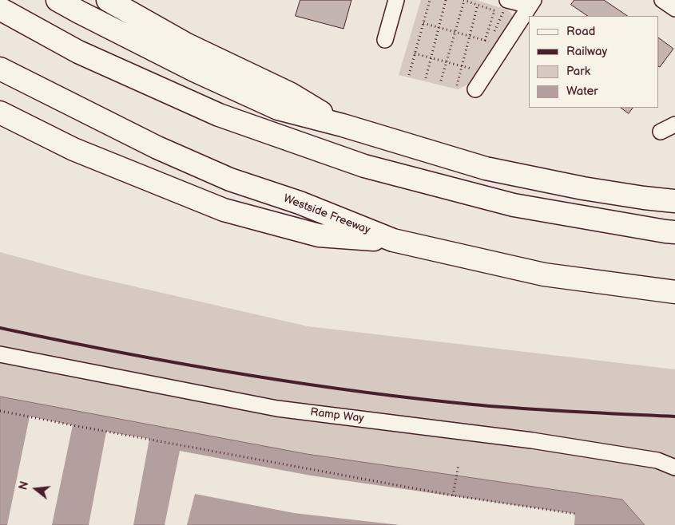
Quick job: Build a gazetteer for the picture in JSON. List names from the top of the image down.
{
  "streets": {
    "highway": ["Westside Freeway"],
    "street": ["Ramp Way"]
  },
  "legend": [
    "Road",
    "Railway",
    "Park",
    "Water"
  ],
  "north": "left"
}
